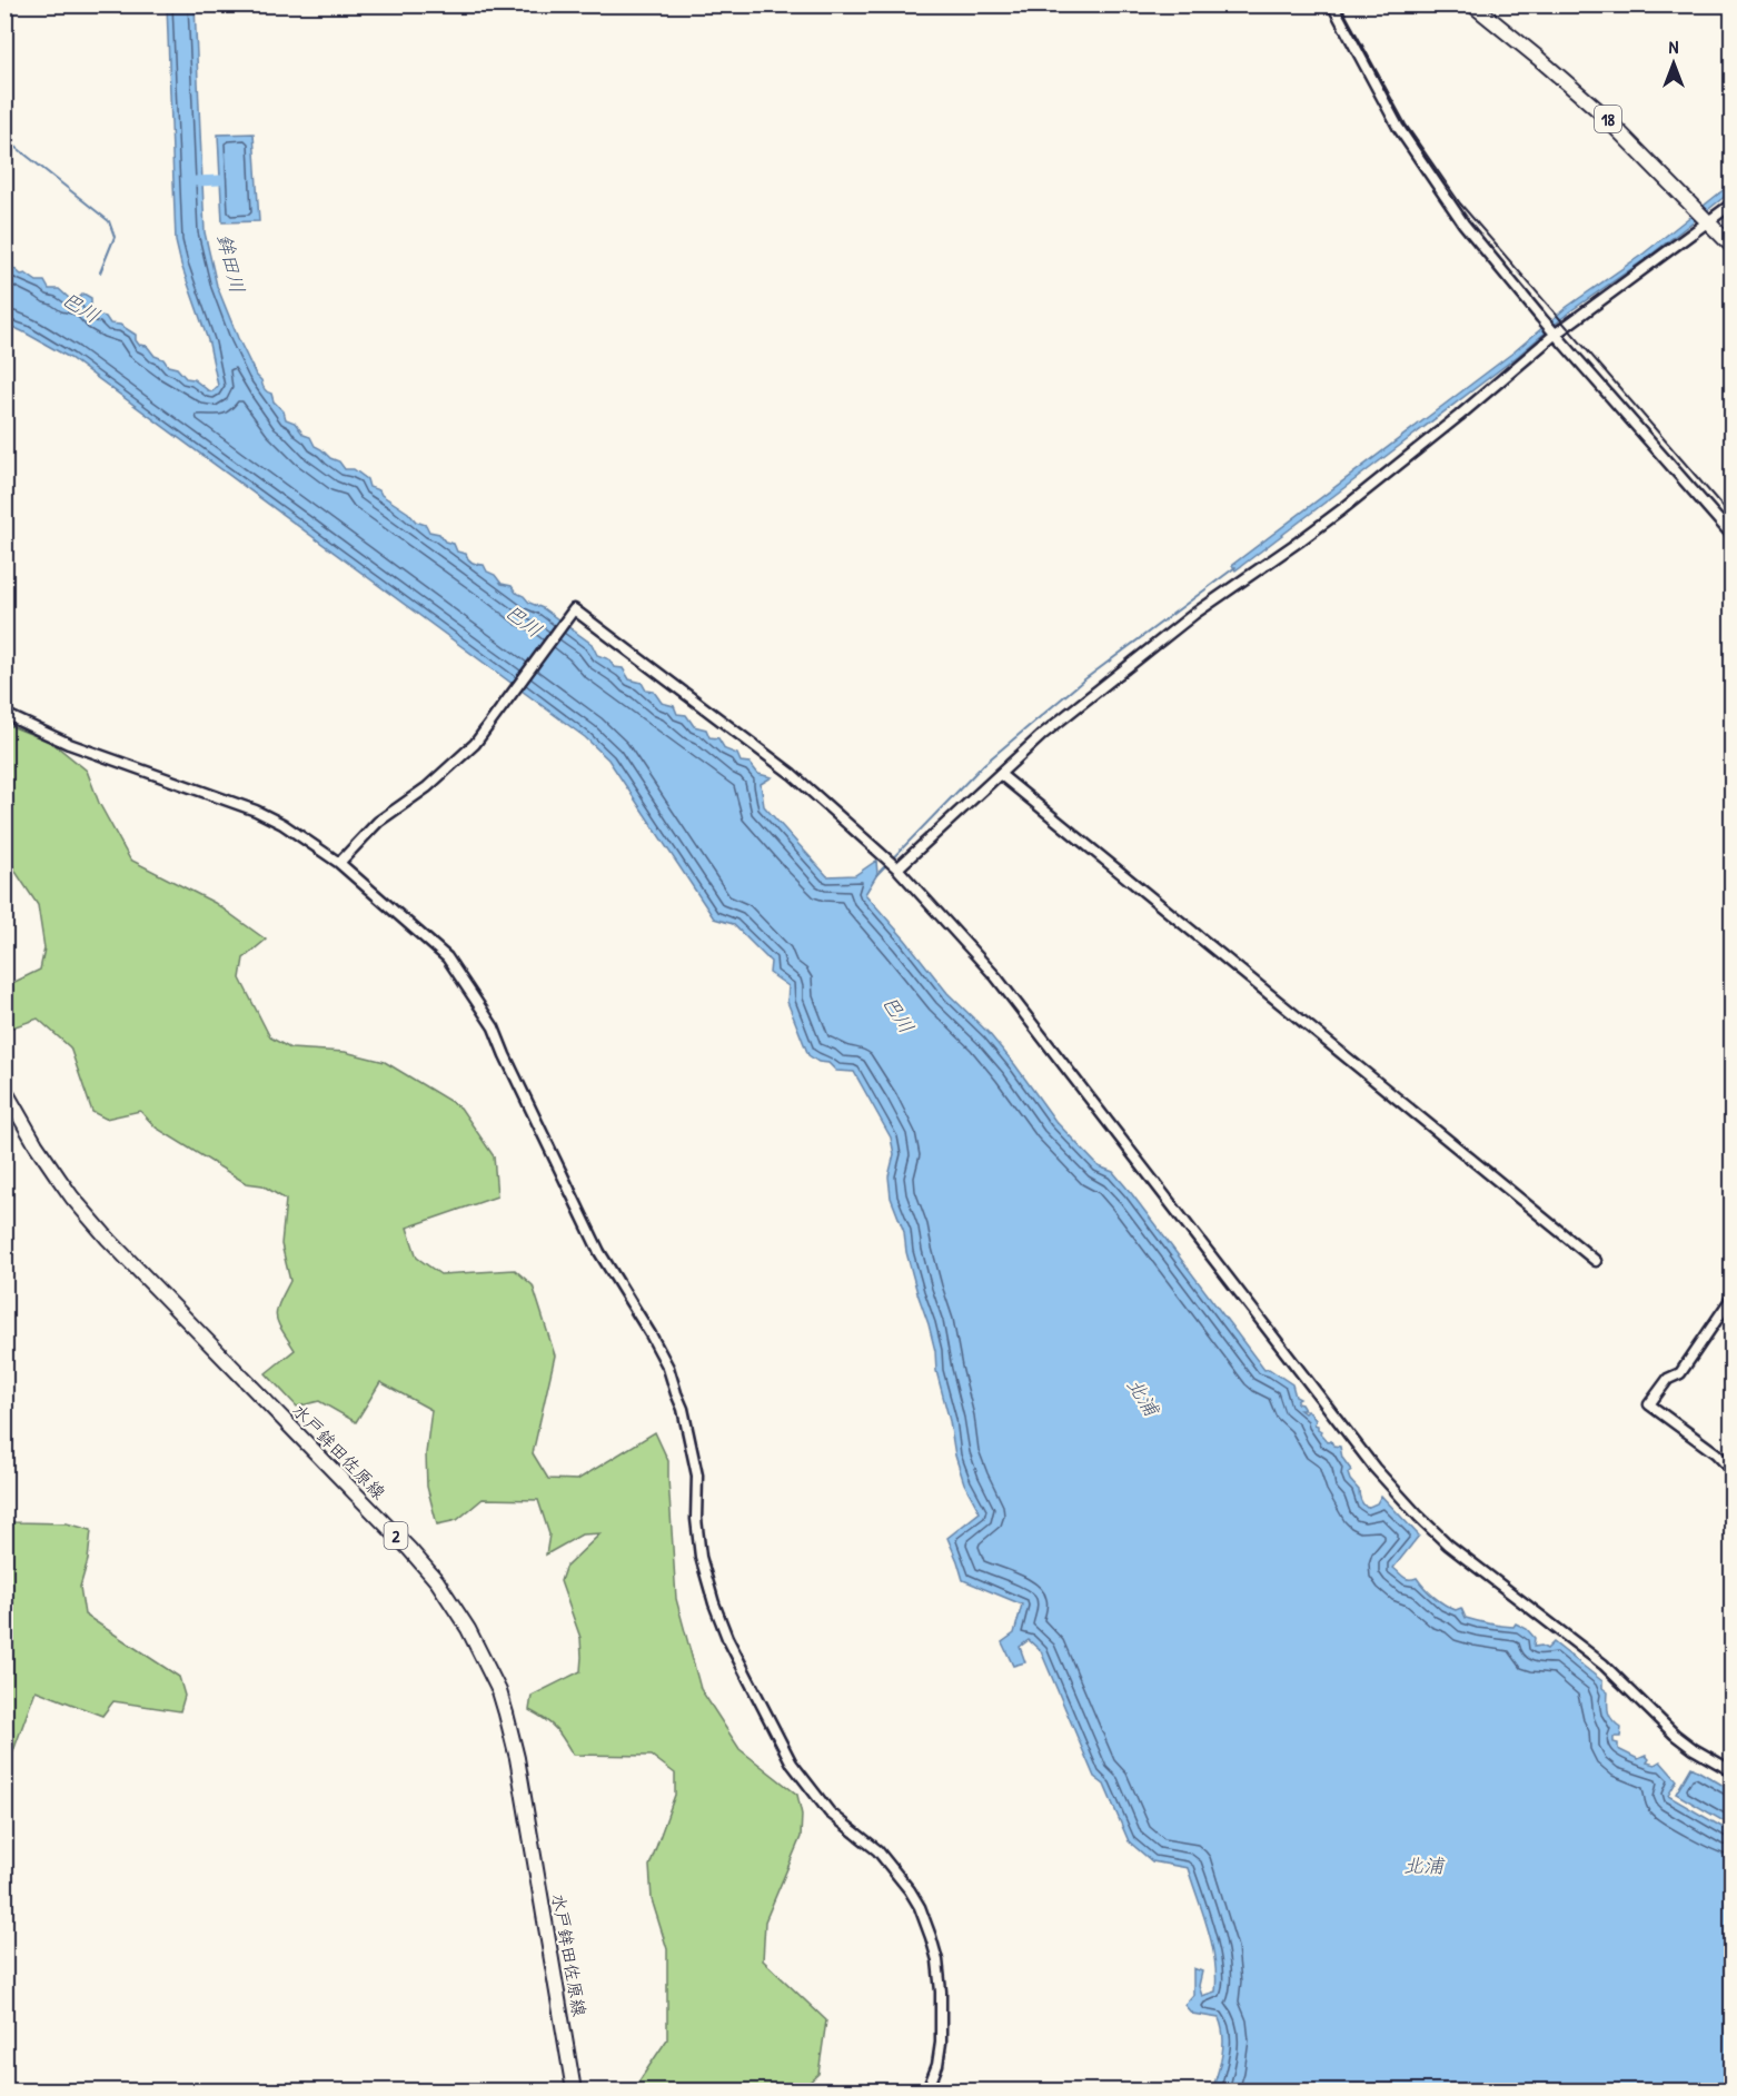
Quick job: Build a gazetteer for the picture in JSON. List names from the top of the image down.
{
  "streets": {
    "main road": ["18", "水戸鉾田佐原線", "2"]
  },
  "water": ["鉾田川", "巴川", "北浦"],
  "north": "top"
}
